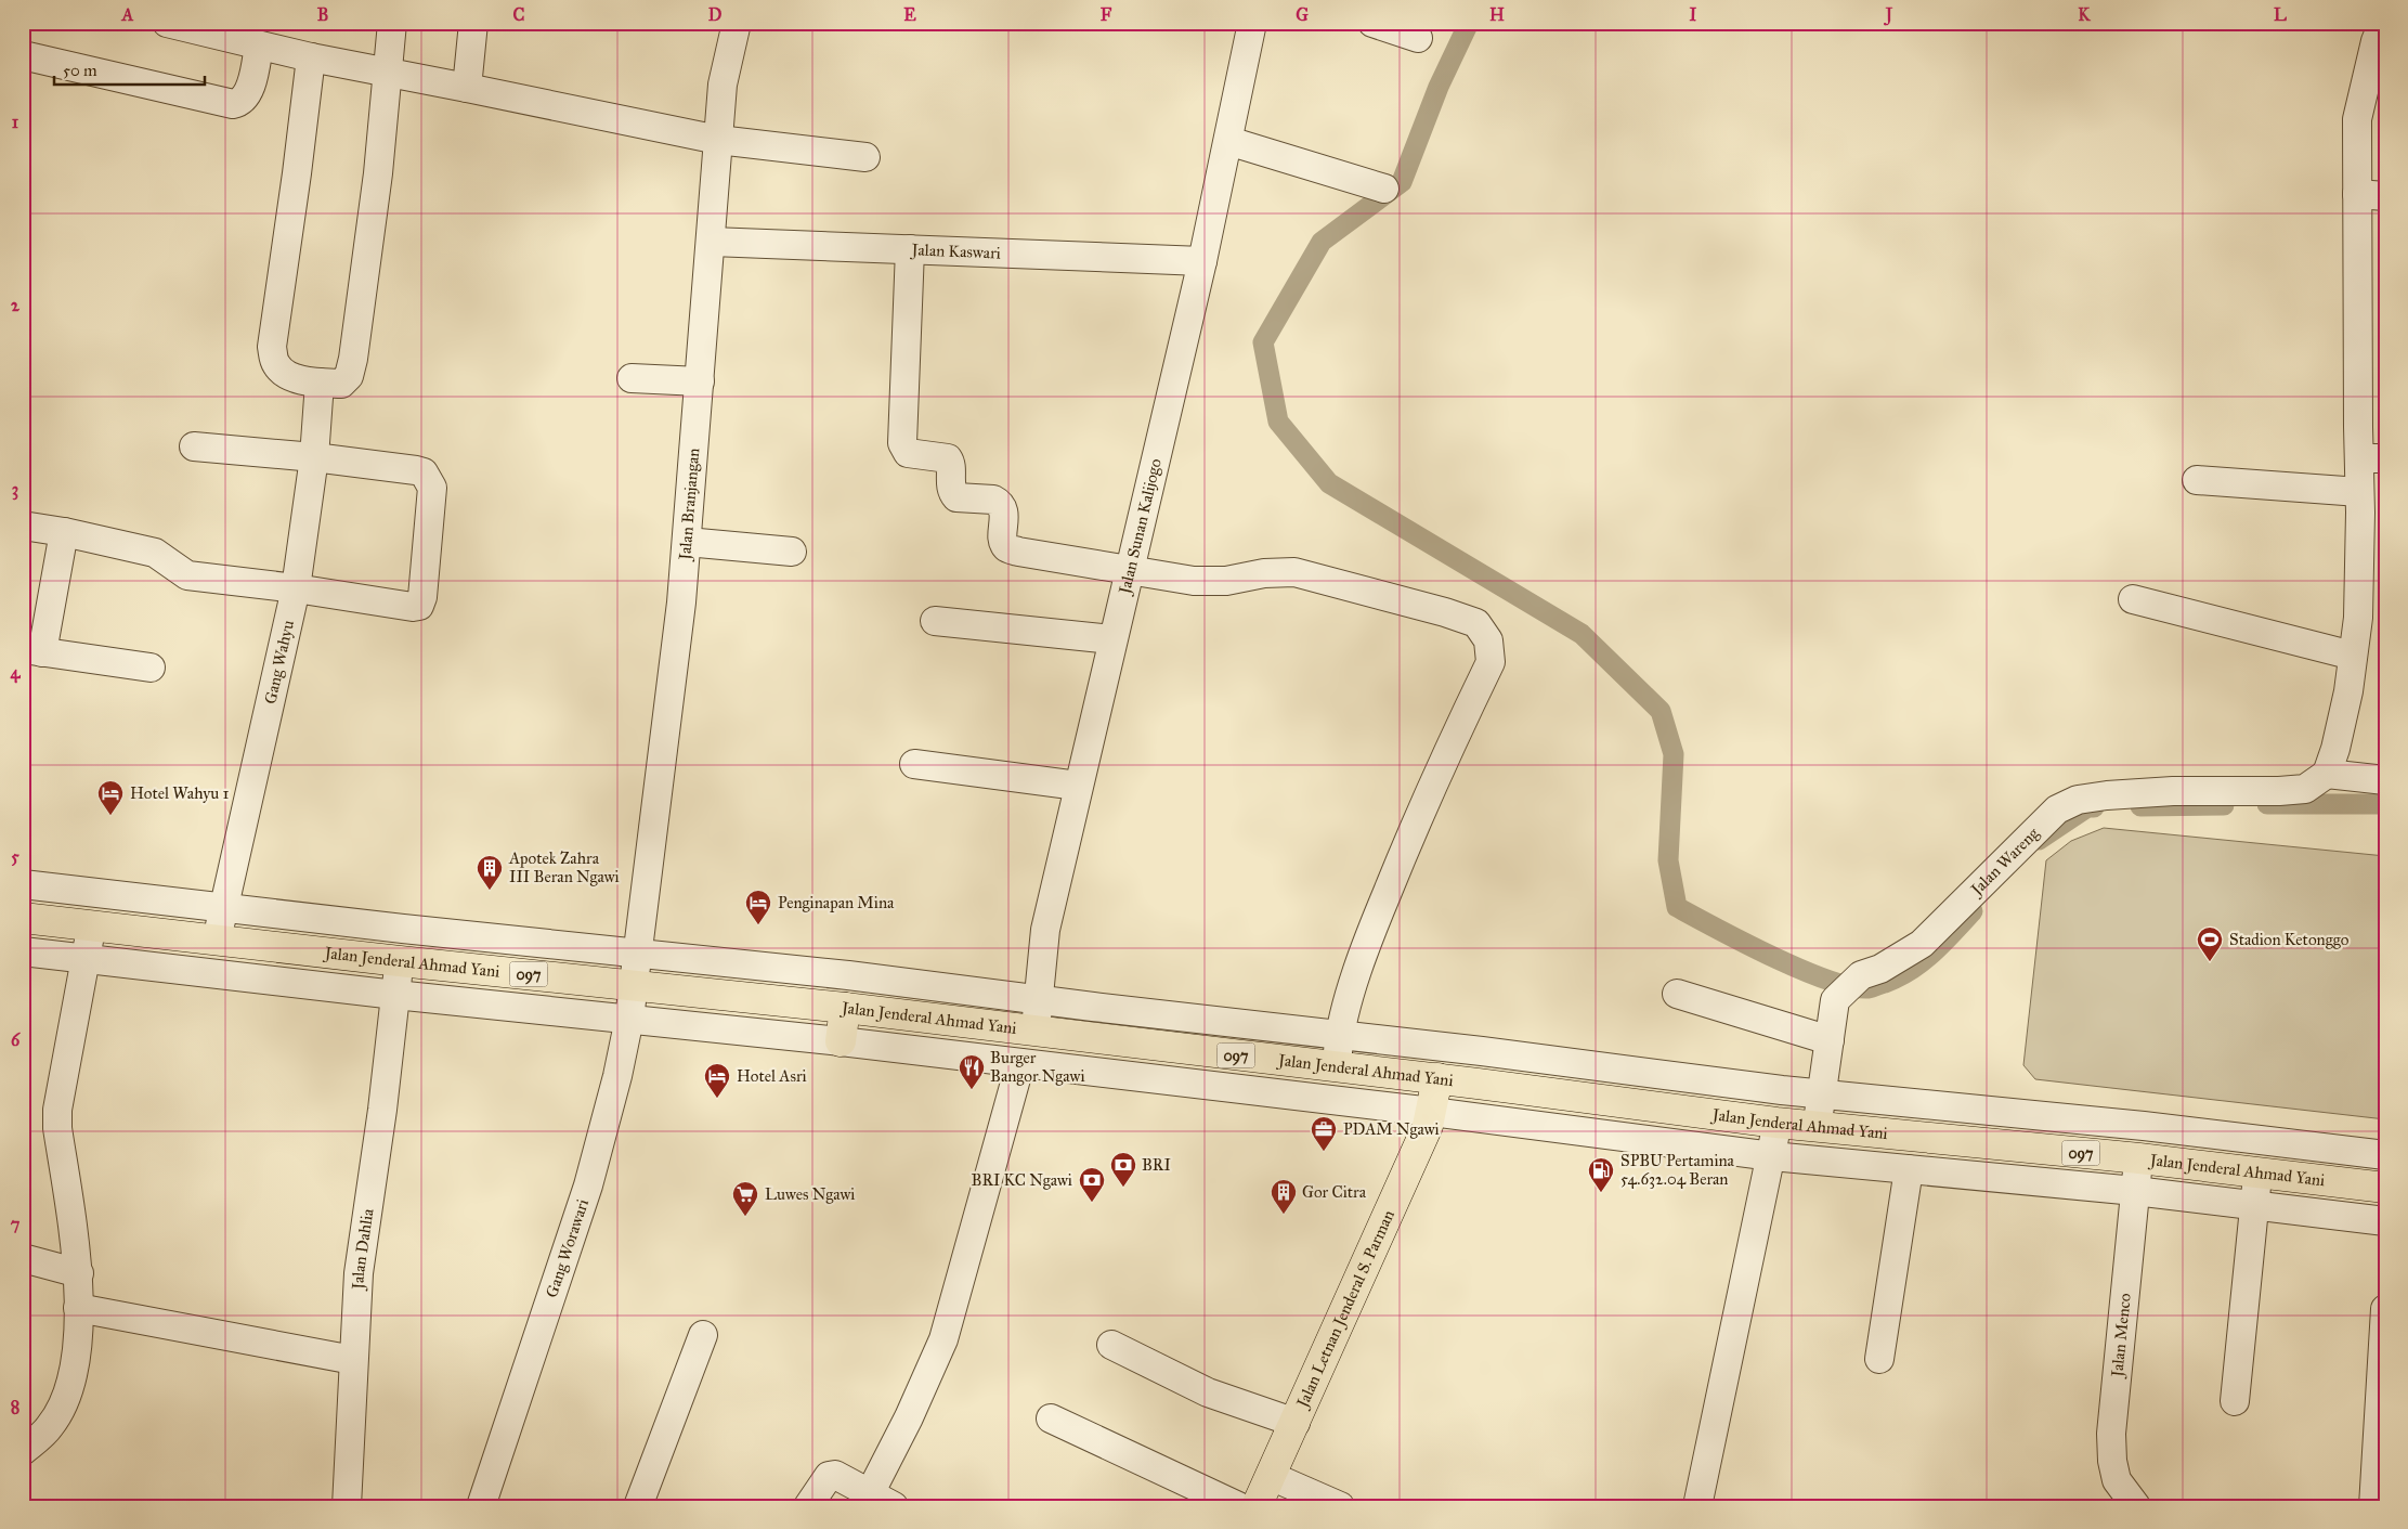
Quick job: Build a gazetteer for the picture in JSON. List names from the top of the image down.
{
  "streets": {
    "main road": ["Jalan Jenderal Ahmad Yani", "097", "Jalan Letnan Jenderal S. Parman"],
    "street": [
      "Jalan Kaswari",
      "Jalan Branjangan",
      "Jalan Sunan Kalijogo",
      "Gang Wahyu",
      "Jalan Wareng",
      "Gang Worawari",
      "Jalan Dahlia",
      "Jalan Menco"
    ]
  },
  "crossings": [
    ["Jalan Kaswari", "Jalan Branjangan"],
    ["Jalan Kaswari", "Jalan Sunan Kalijogo"],
    ["Jalan Branjangan", "Jalan Jenderal Ahmad Yani"],
    ["Jalan Branjangan", "Gang Worawari"],
    ["Jalan Sunan Kalijogo", "Jalan Jenderal Ahmad Yani"],
    ["Gang Wahyu", "Jalan Jenderal Ahmad Yani"],
    ["Jalan Wareng", "Jalan Jenderal Ahmad Yani"],
    ["Jalan Jenderal Ahmad Yani", "Gang Worawari"],
    ["Jalan Jenderal Ahmad Yani", "Jalan Dahlia"],
    ["Jalan Jenderal Ahmad Yani", "Jalan Letnan Jenderal S. Parman"],
    ["Jalan Jenderal Ahmad Yani", "Jalan Menco"]
  ],
  "places": {
    "hotel": ["Hotel Wahyu 1", "Penginapan Mina", "Hotel Asri"],
    "building": ["Apotek Zahra III Beran Ngawi", "Gor Citra"],
    "sports": ["Stadion Ketonggo"],
    "restaurant": ["Burger Bangor Ngawi"],
    "office": ["PDAM Ngawi"],
    "bank": ["BRI", "BRI KC Ngawi"],
    "fuel station": ["SPBU Pertamina 54.632.04 Beran"],
    "supermarket": ["Luwes Ngawi"]
  },
  "scale_bar": "50 m",
  "grid": {
    "columns": [
      "A",
      "B",
      "C",
      "D",
      "E",
      "F",
      "G",
      "H",
      "I",
      "J",
      "K",
      "L"
    ],
    "rows": [
      "1",
      "2",
      "3",
      "4",
      "5",
      "6",
      "7",
      "8"
    ]
  }
}
